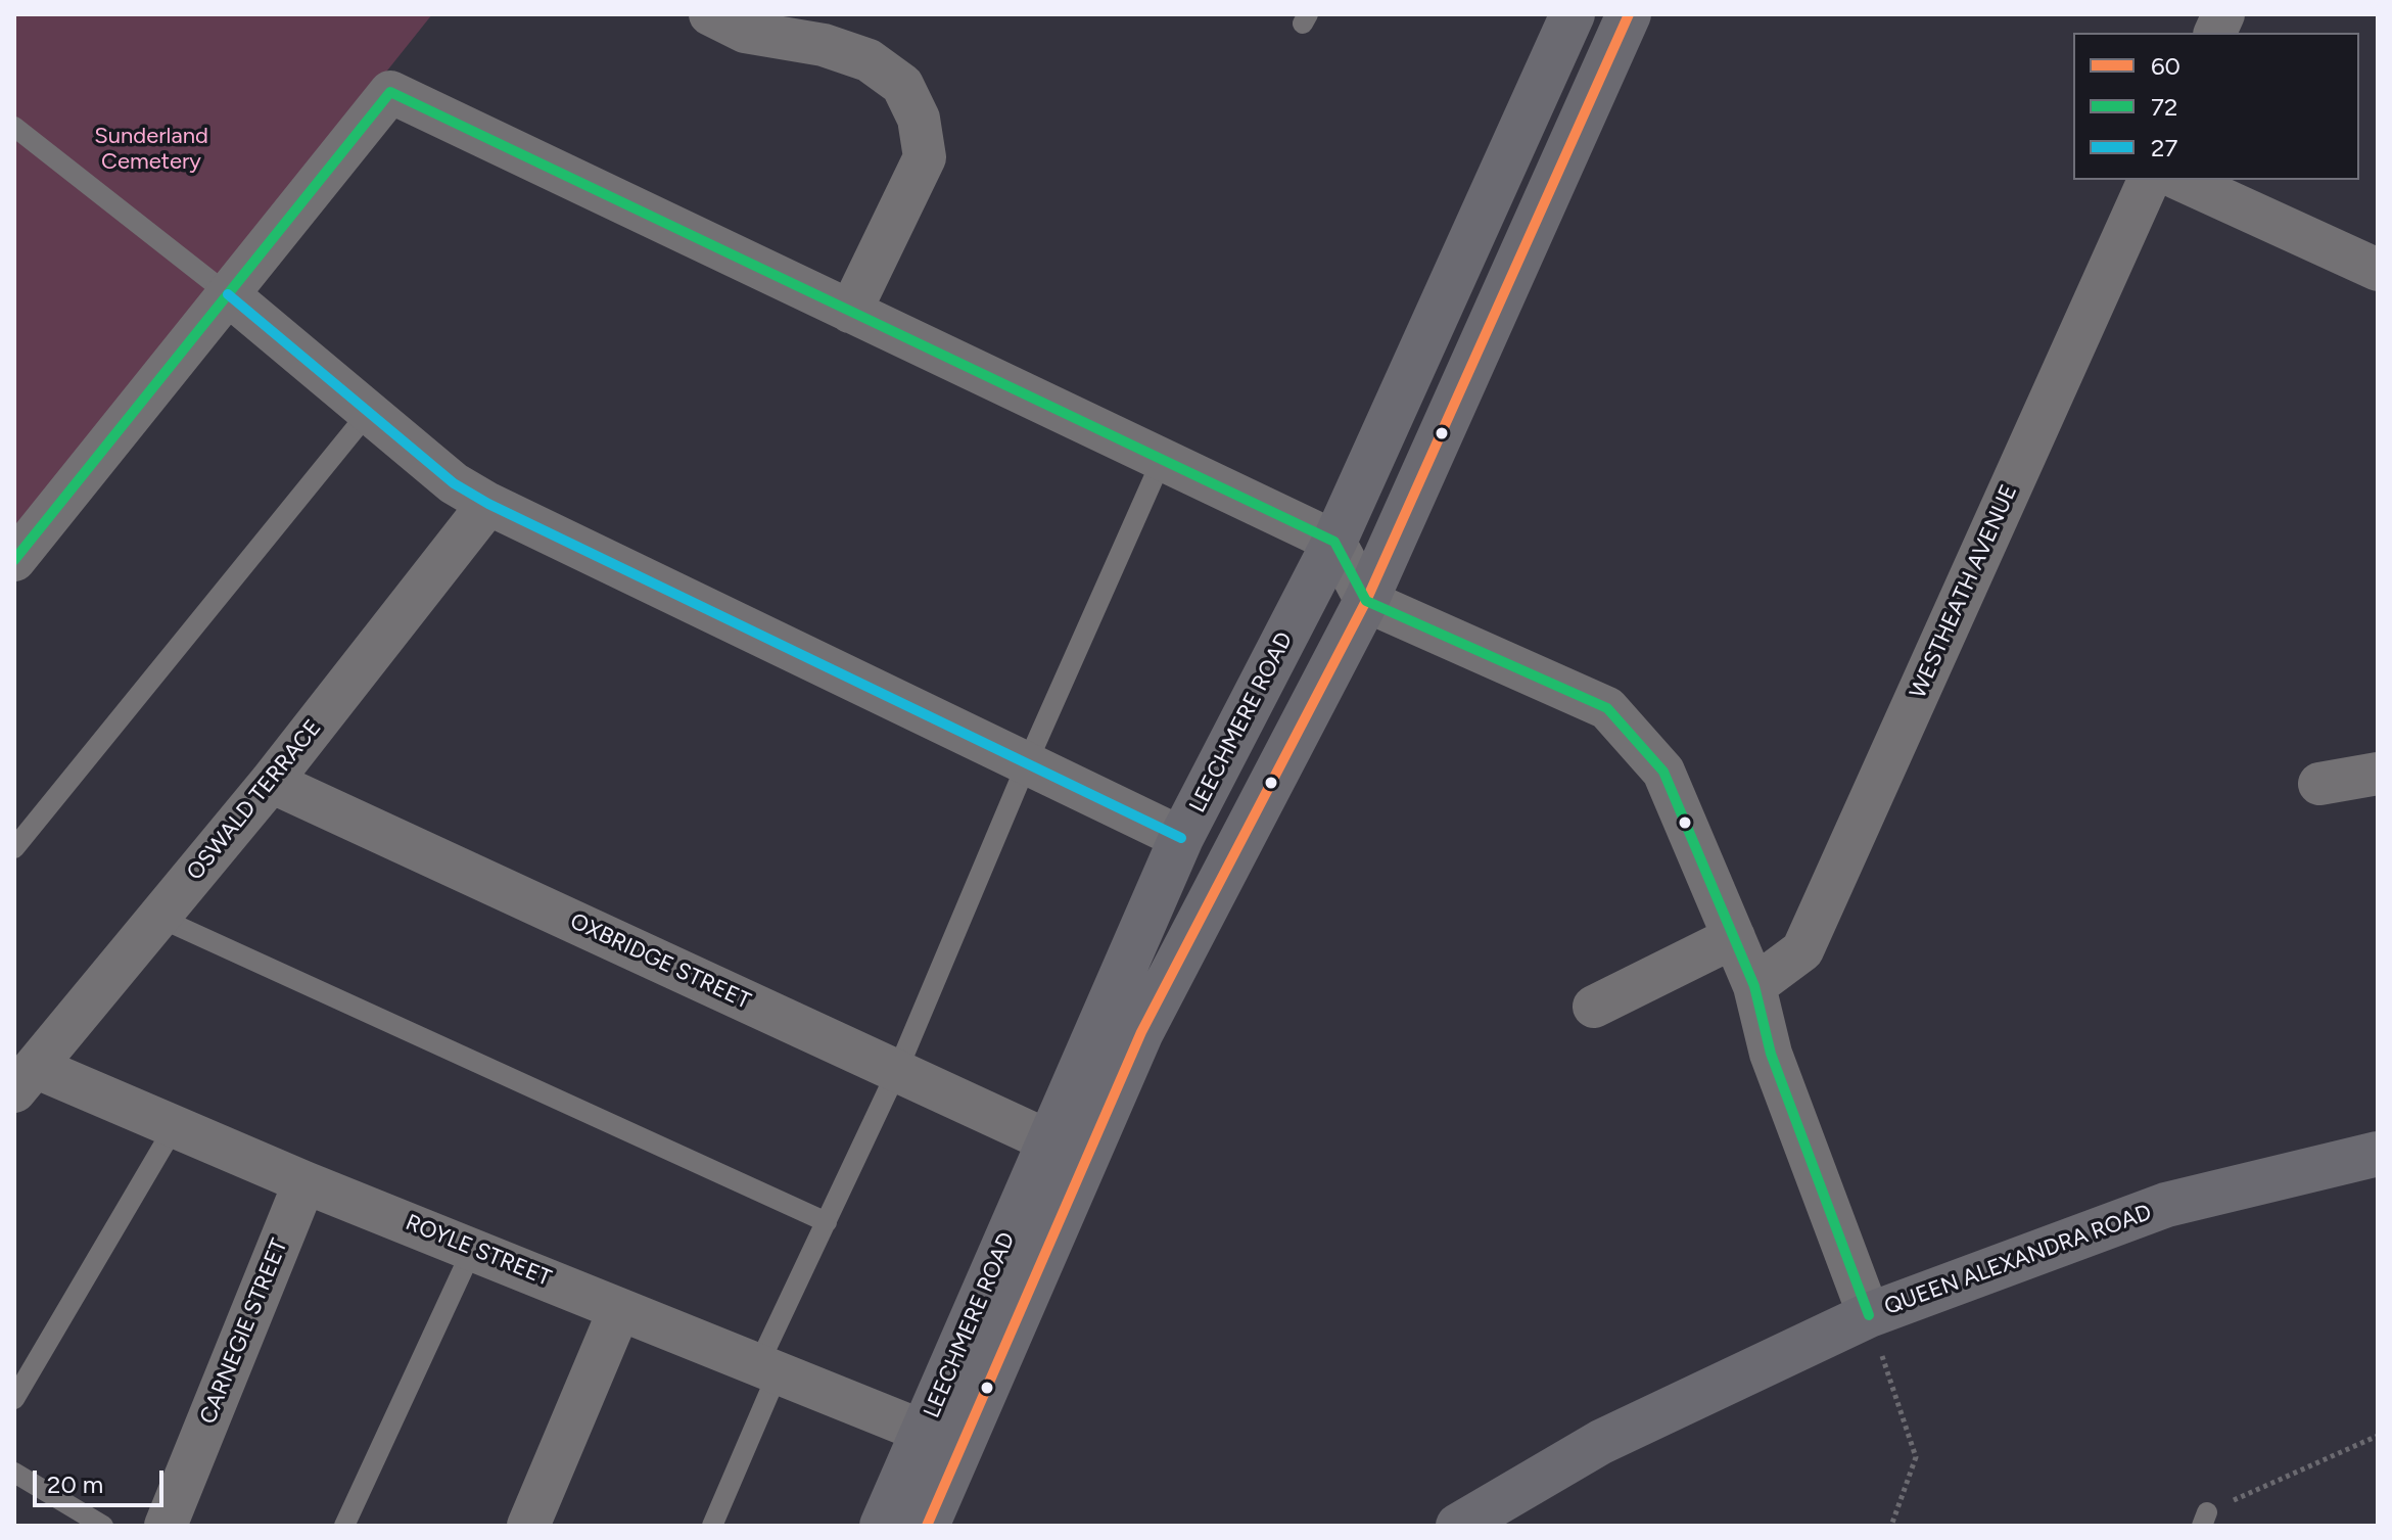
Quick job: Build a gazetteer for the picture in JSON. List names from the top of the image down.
{
  "streets": {
    "street": [
      "WESTHEATH AVENUE",
      "LEECHMERE ROAD",
      "OSWALD TERRACE",
      "OXBRIDGE STREET",
      "ROYLE STREET",
      "QUEEN ALEXANDRA ROAD",
      "CARNEGIE STREET"
    ]
  },
  "crossings": [
    ["LEECHMERE ROAD", "OXBRIDGE STREET"],
    ["LEECHMERE ROAD", "ROYLE STREET"],
    ["OSWALD TERRACE", "OXBRIDGE STREET"],
    ["OSWALD TERRACE", "ROYLE STREET"],
    ["ROYLE STREET", "CARNEGIE STREET"]
  ],
  "parks": ["Sunderland Cemetery"],
  "lines": ["transit line 60", "transit line 72", "transit line 27"],
  "legend": ["60", "72", "27"],
  "scale_bar": "20 m"
}
